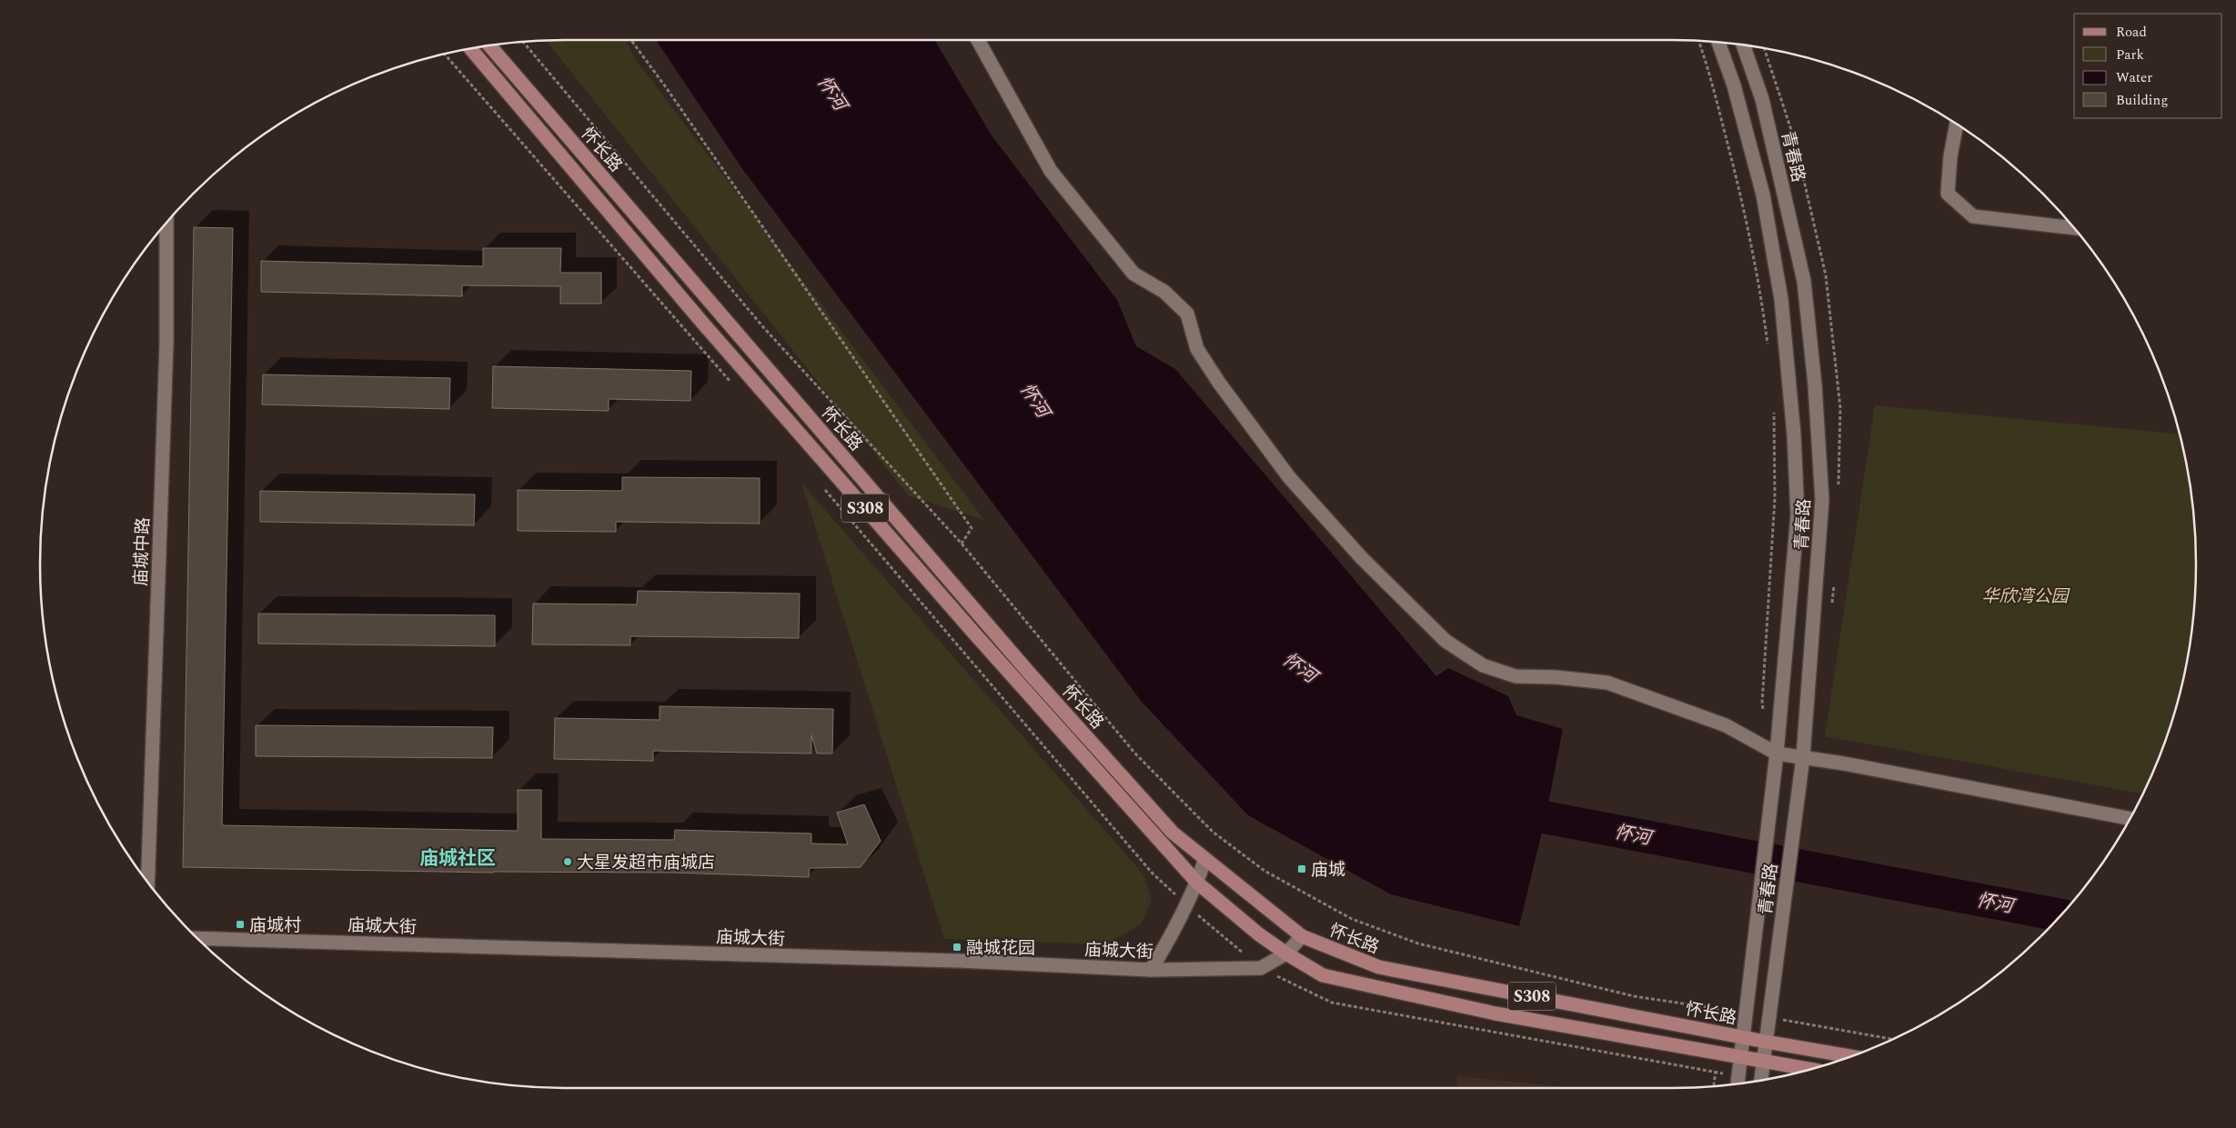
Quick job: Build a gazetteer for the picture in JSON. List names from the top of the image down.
{
  "streets": {
    "main road": [
      "怀长路",
      "青春路",
      "S308",
      "庙城中路",
      "庙城大街"
    ]
  },
  "crossings": [
    ["怀长路", "青春路"],
    ["怀长路", "庙城大街"]
  ],
  "districts": ["庙城社区"],
  "water": ["怀河"],
  "parks": ["华欣湾公园"],
  "places": {
    "other": ["大星发超市庙城店"],
    "transit": ["庙城", "庙城村", "融城花园"]
  },
  "legend": [
    "Road",
    "Park",
    "Water",
    "Building"
  ]
}
